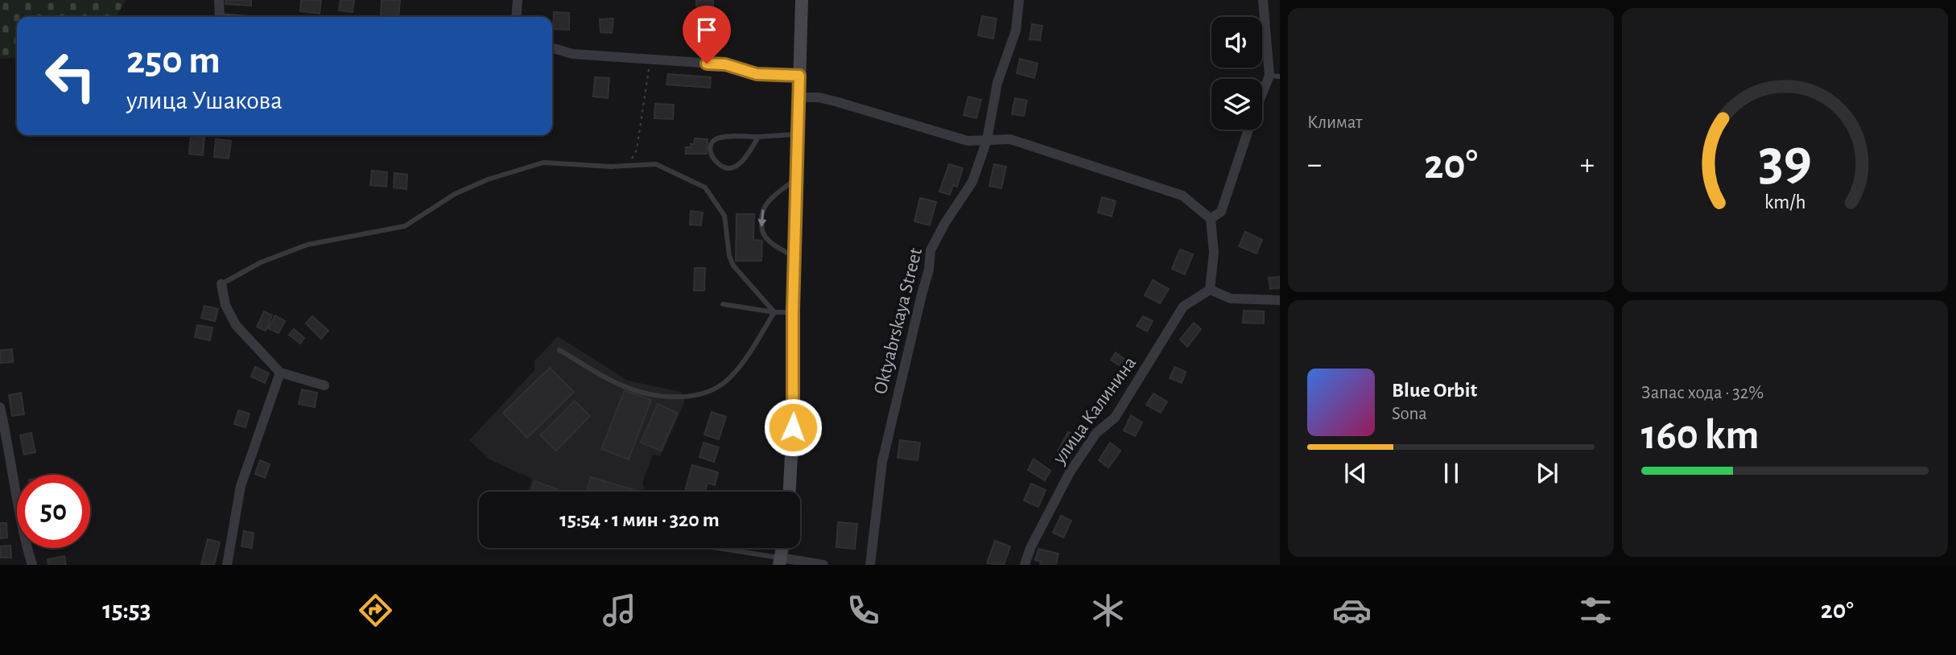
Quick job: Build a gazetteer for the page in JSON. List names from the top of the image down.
{
  "streets": {
    "street": ["Oktyabrskaya Street", "улица Калинина"]
  },
  "page": {
    "tile": [
      "Климат",
      ["Запас хода · 32%", "160 km"]
    ],
    "turn": ["250 m", "улица Ушакова"],
    "heat": ["−", "20°", "+"],
    "song": ["Blue Orbit", "Sona"],
    "limit": "50",
    "trip": "15:54 · 1 мин · 320 m",
    "tabs": ["15:53", "20°"],
    "gauge": ["39", "km/h"]
  }
}
